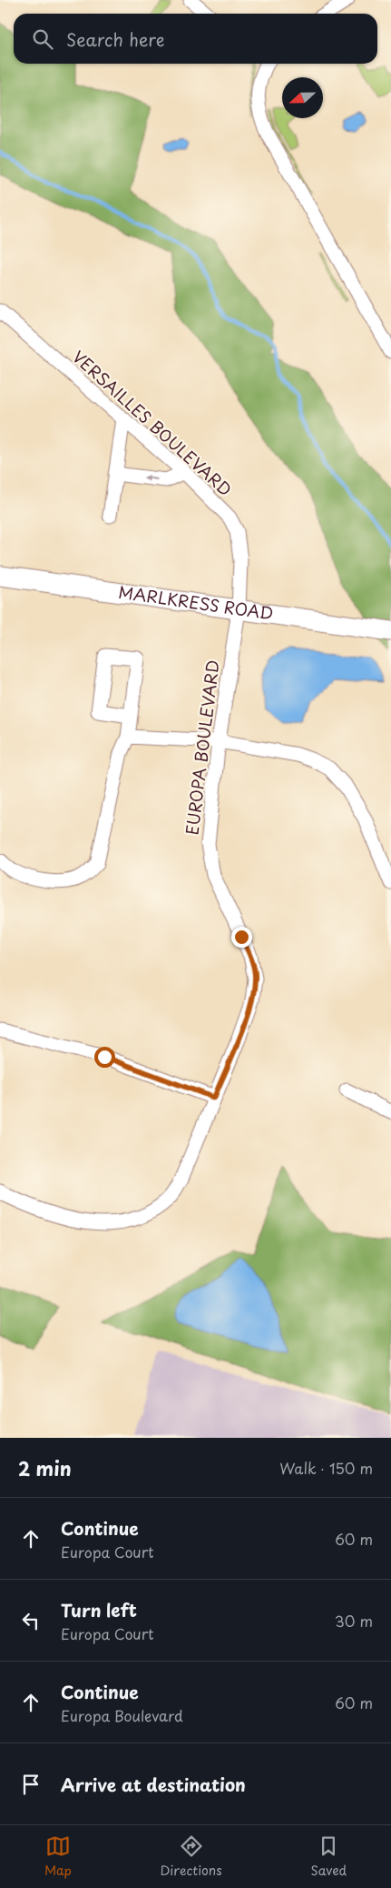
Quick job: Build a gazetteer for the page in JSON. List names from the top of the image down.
{
  "streets": {
    "street": ["VERSAILLES BOULEVARD", "MARLKRESS ROAD", "EUROPA BOULEVARD"]
  },
  "crossings": [
    ["VERSAILLES BOULEVARD", "MARLKRESS ROAD"],
    ["VERSAILLES BOULEVARD", "EUROPA BOULEVARD"],
    ["MARLKRESS ROAD", "EUROPA BOULEVARD"]
  ],
  "north": "left",
  "page": {
    "search": "Search here",
    "heading": ["2 min", "Walk · 150 m"],
    "list": [
      ["Continue", "Europa Court", "60 m"],
      ["Turn left", "Europa Court", "30 m"],
      ["Continue", "Europa Boulevard", "60 m"],
      "Arrive at destination"
    ],
    "nav": ["Map", "Directions", "Saved"]
  }
}
